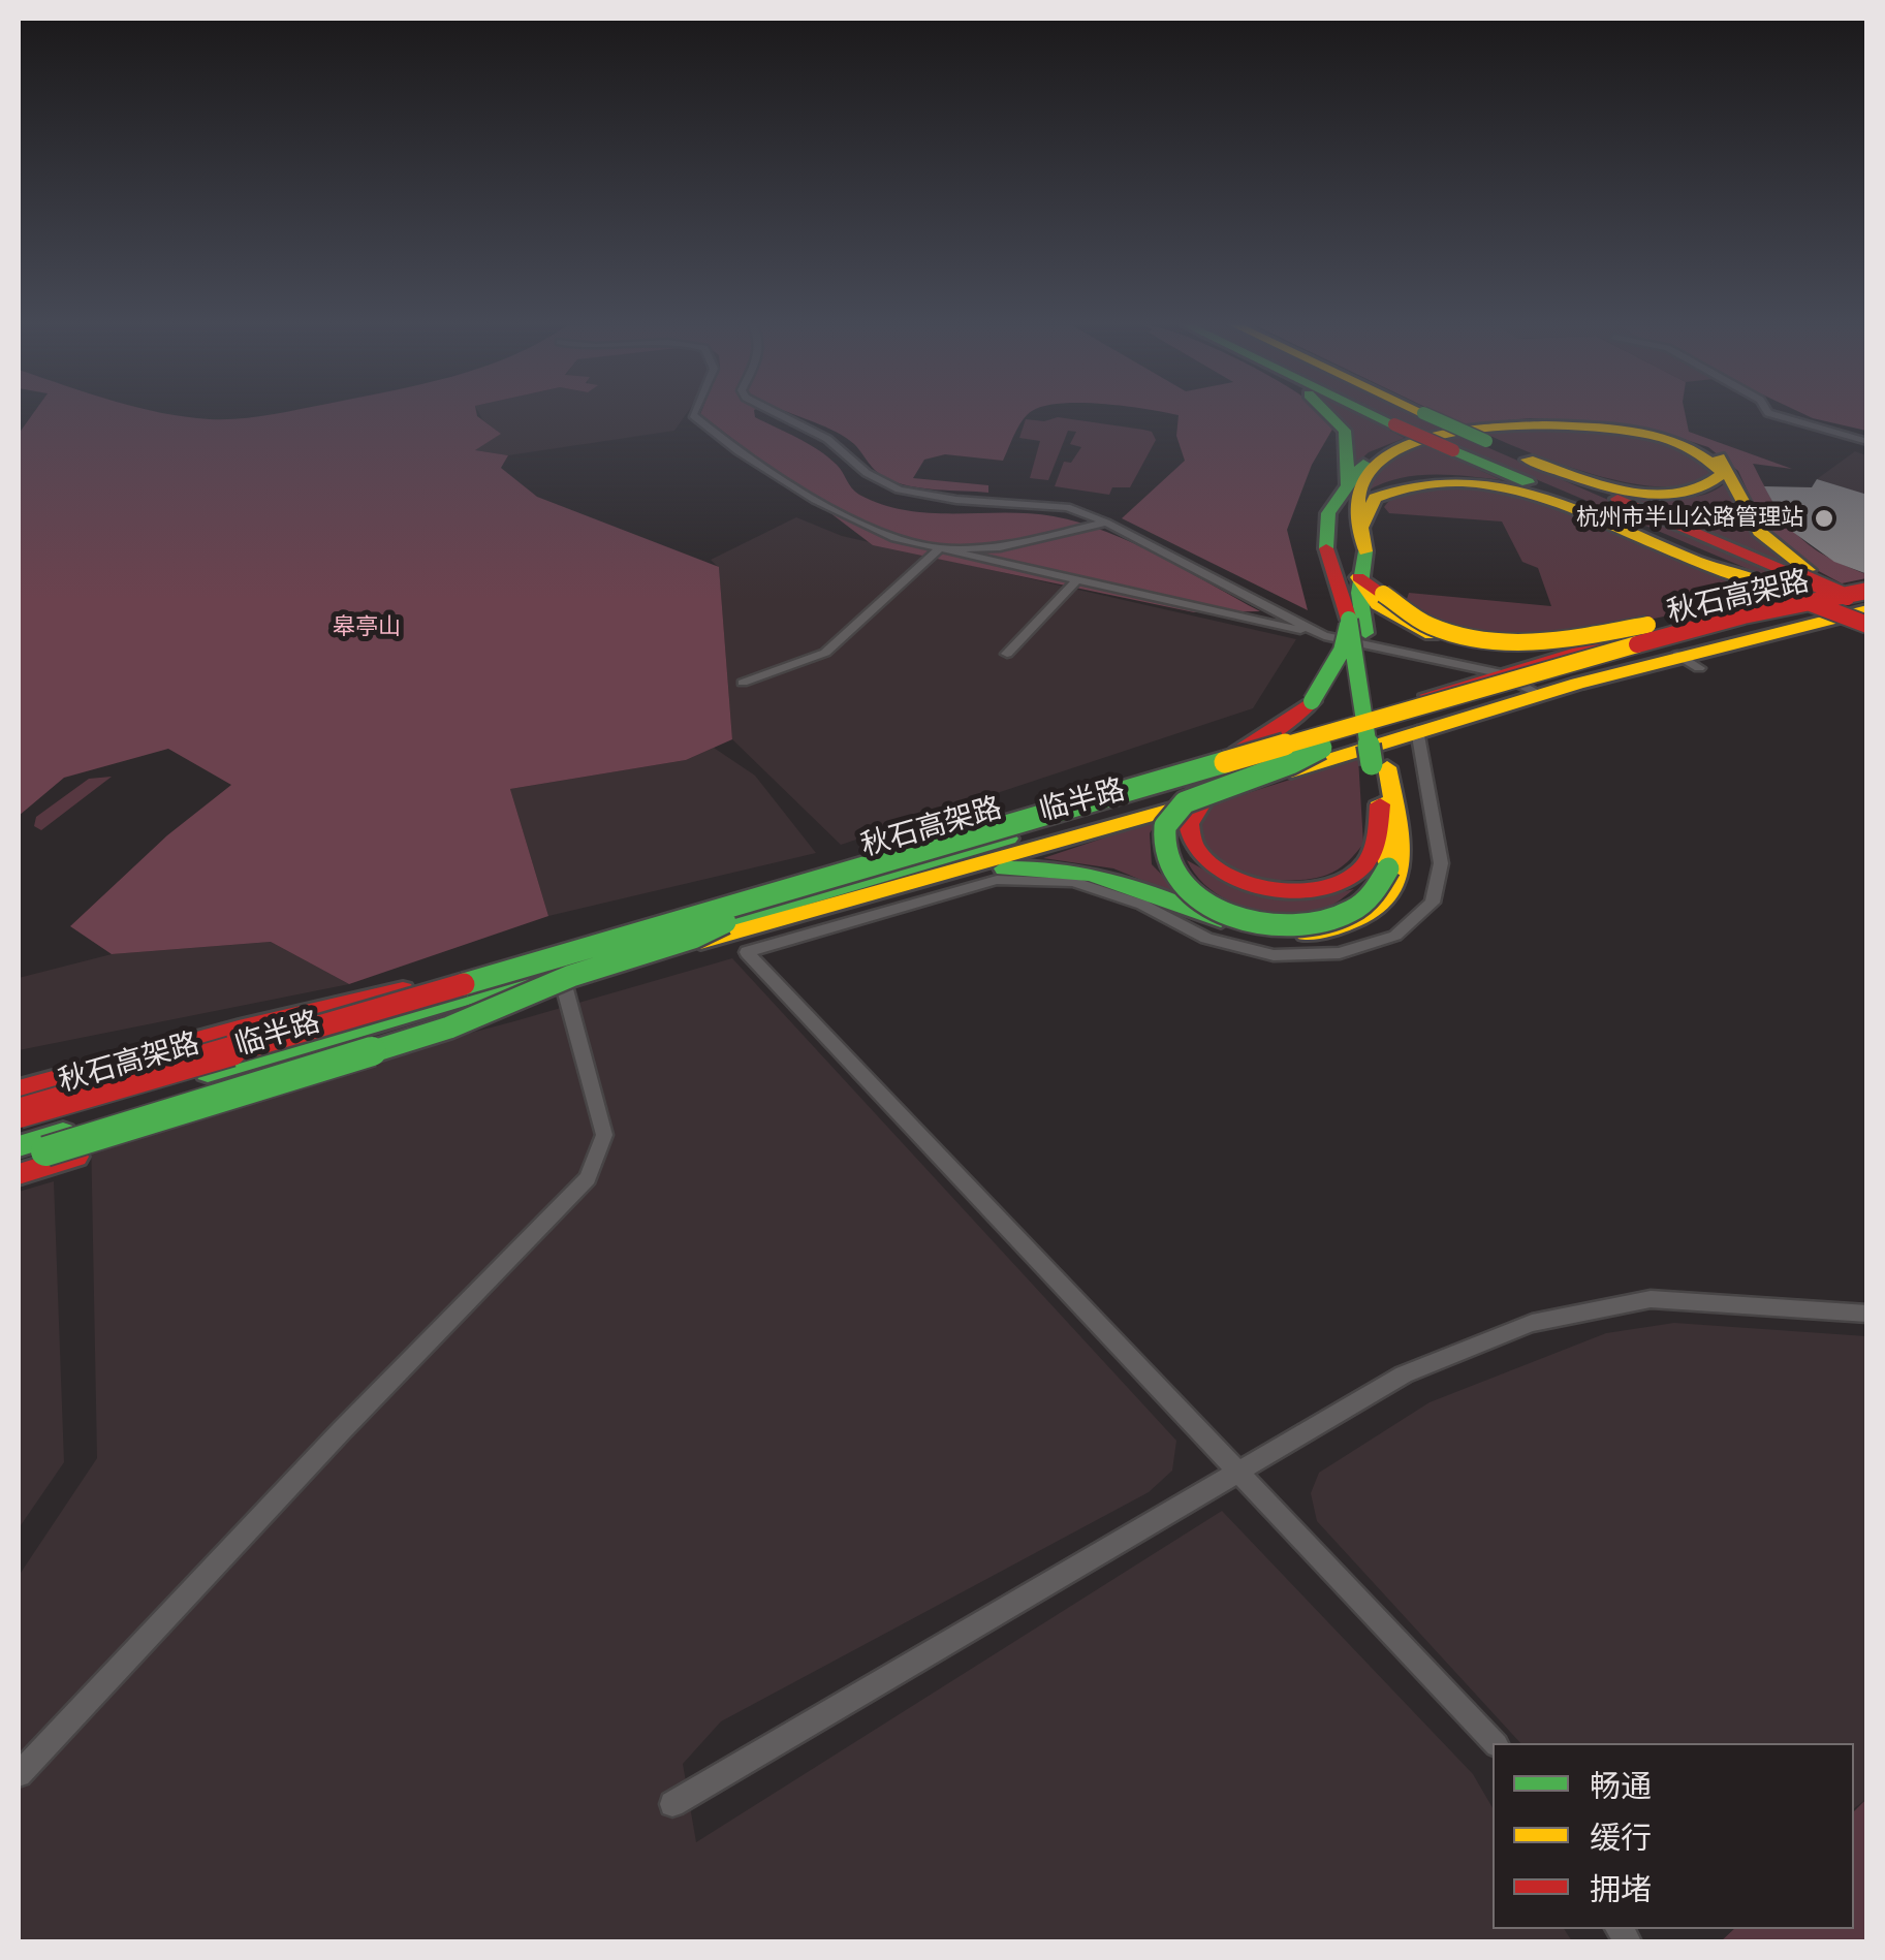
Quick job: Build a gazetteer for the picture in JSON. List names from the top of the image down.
{
  "streets": {
    "main road": ["秋石高架路", "临半路"]
  },
  "crossings": [
    ["秋石高架路", "临半路"]
  ],
  "parks": ["皋亭山"],
  "places": ["杭州市半山公路管理站"],
  "legend": ["畅通", "缓行", "拥堵"]
}
